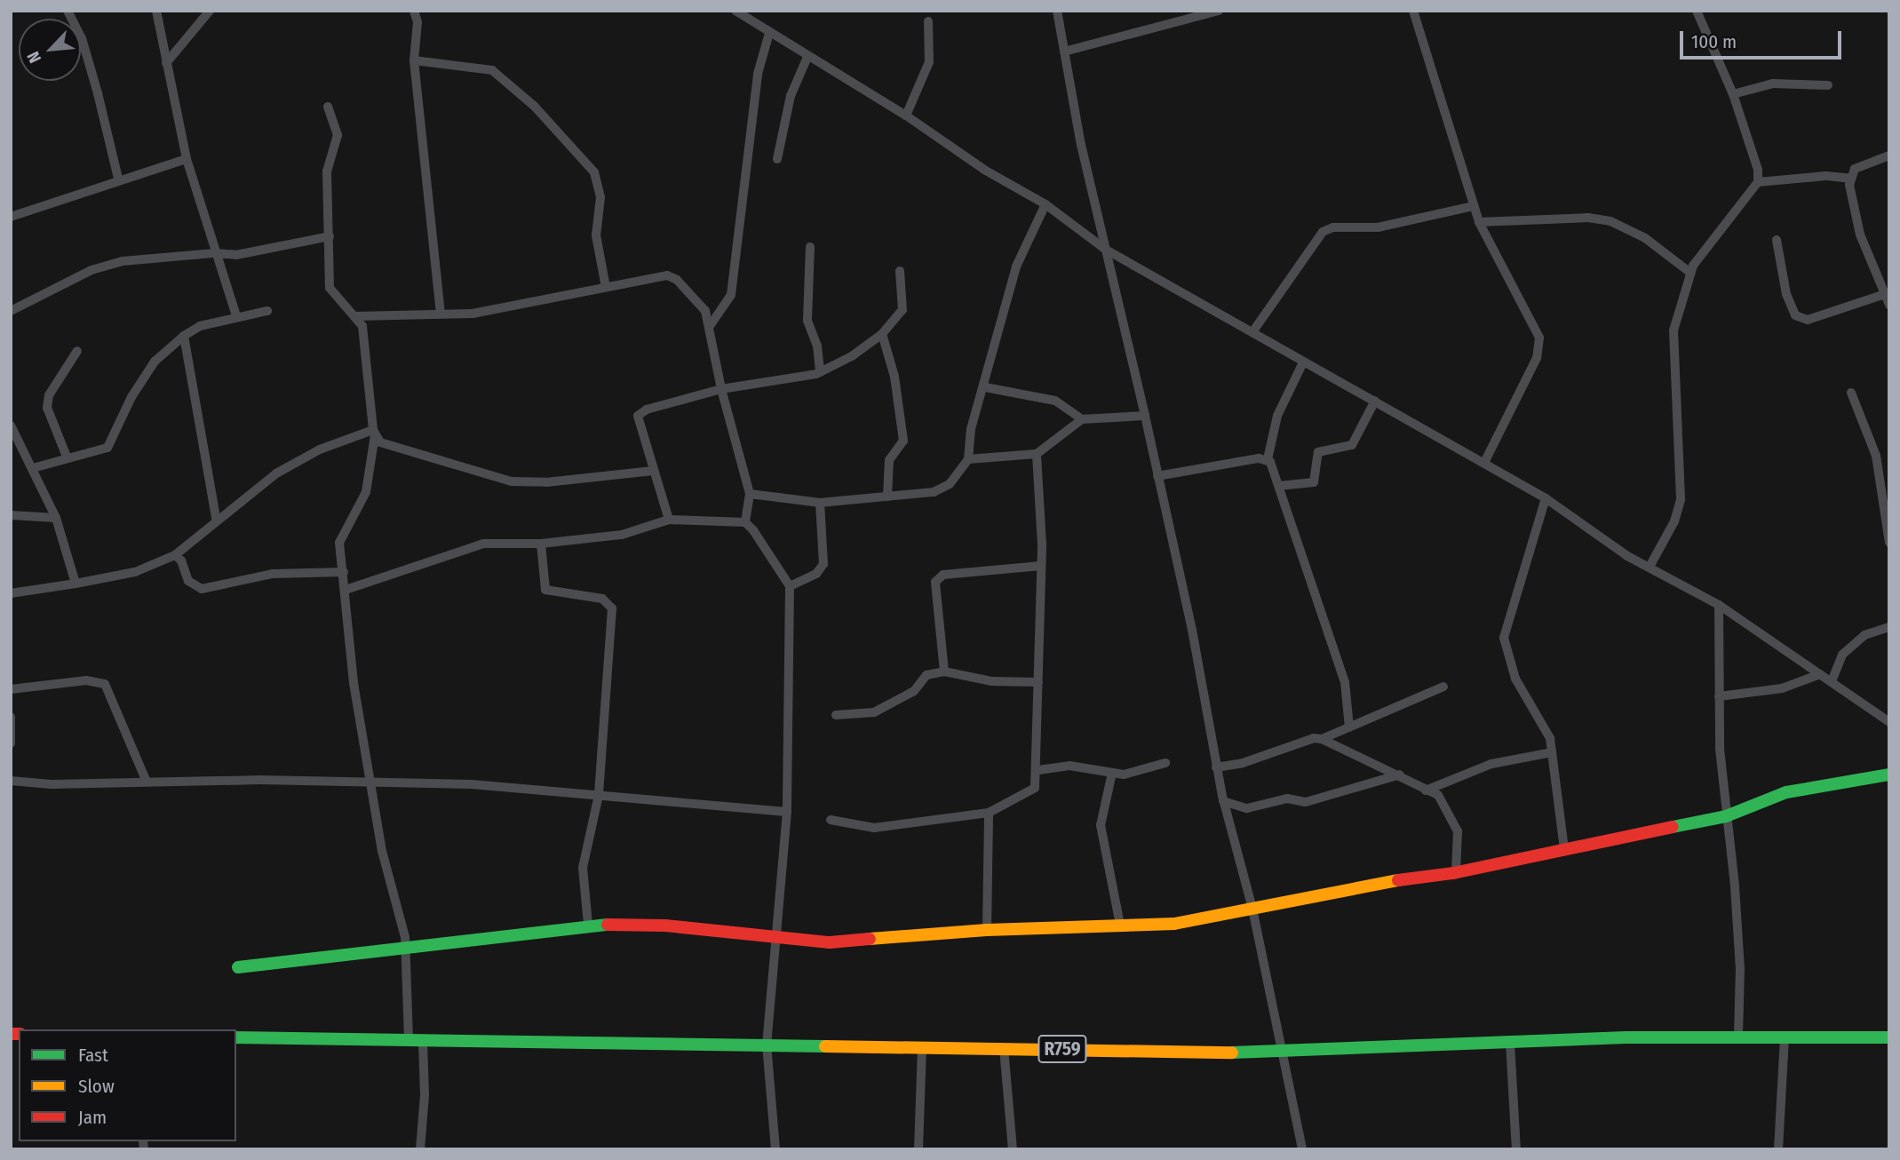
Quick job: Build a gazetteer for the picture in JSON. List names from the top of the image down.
{
  "streets": {
    "street": ["R759"]
  },
  "legend": ["Fast", "Slow", "Jam"],
  "scale_bar": "100 m",
  "north": "bottom left"
}
